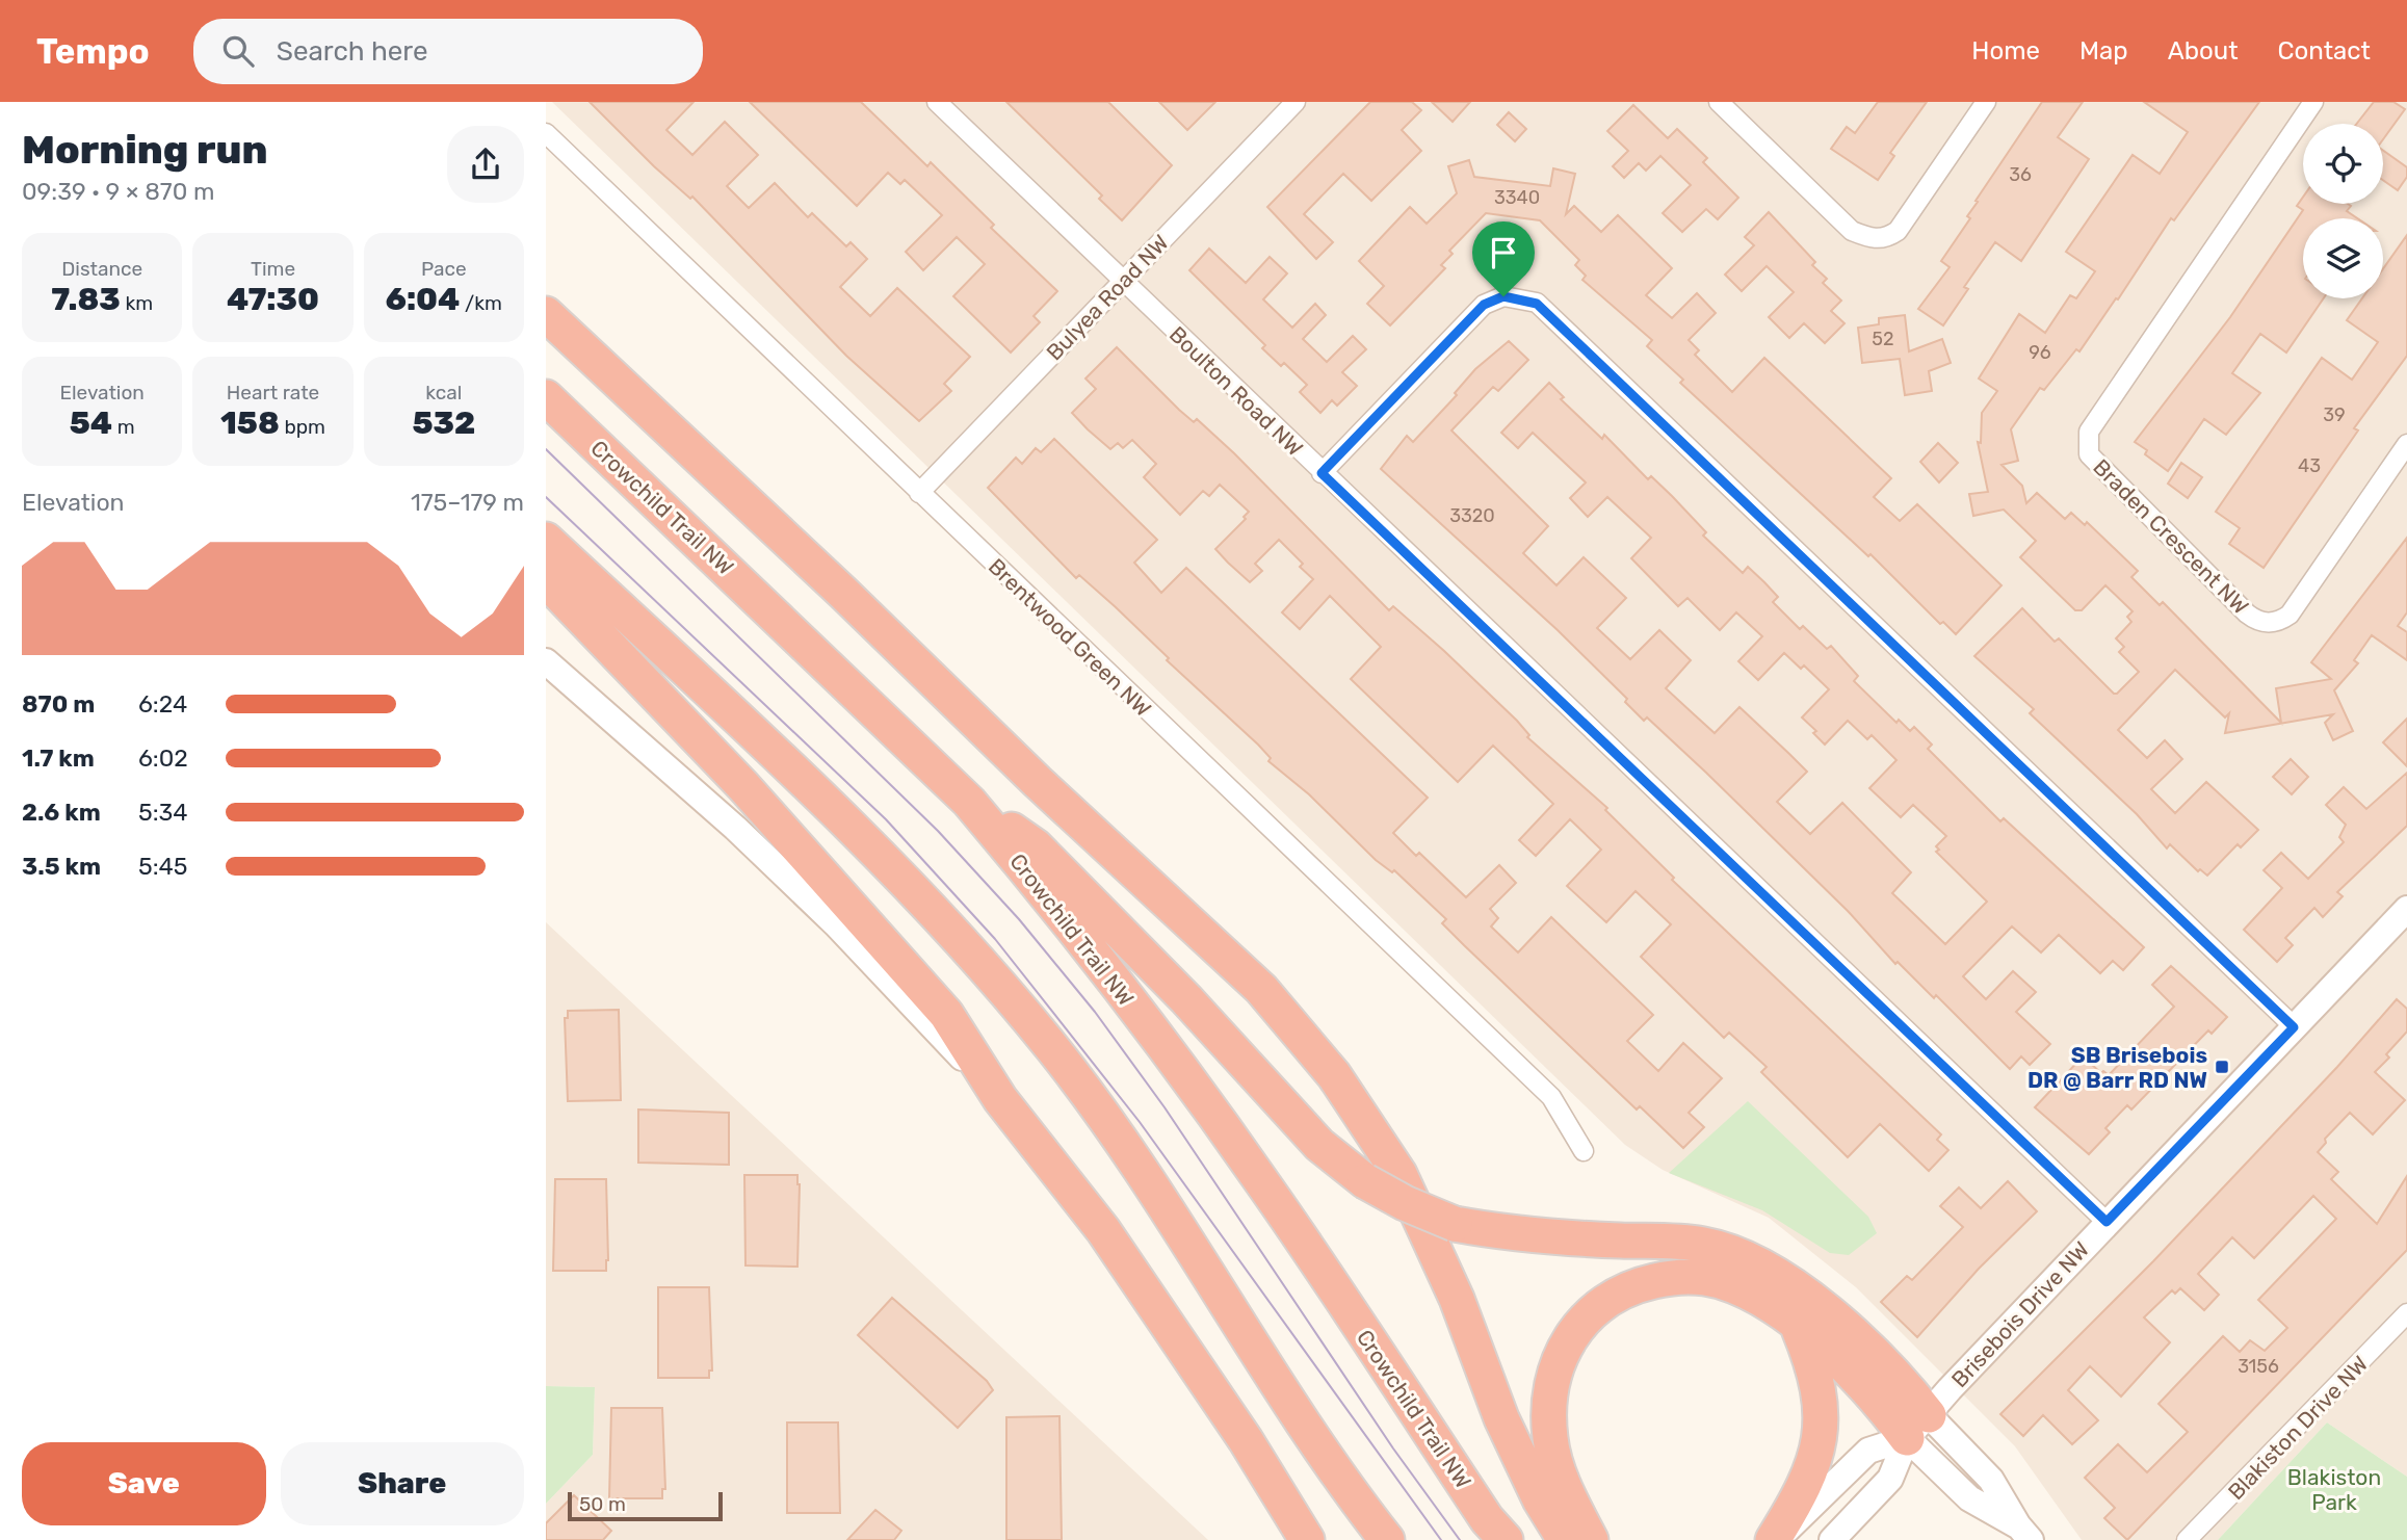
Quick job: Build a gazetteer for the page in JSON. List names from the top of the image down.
{
  "streets": {
    "highway": ["Crowchild Trail NW"],
    "street": [
      "Bulyea Road NW",
      "Boulton Road NW",
      "Braden Crescent NW",
      "Brentwood Green NW",
      "Brisebois Drive NW",
      "Blakiston Drive NW"
    ]
  },
  "crossings": [
    ["Bulyea Road NW", "Boulton Road NW"],
    ["Bulyea Road NW", "Brentwood Green NW"],
    ["Boulton Road NW", "Brisebois Drive NW"]
  ],
  "parks": ["Blakiston Park"],
  "places": {
    "transit": ["SB Brisebois DR @ Barr RD NW"]
  },
  "house_numbers": [
    "36",
    "3340",
    "52",
    "96",
    "39",
    "43",
    "3320",
    "3156"
  ],
  "scale_bar": "50 m",
  "page": {
    "header": "Tempo",
    "search": "Search here",
    "nav": [
      "Home",
      "Map",
      "About",
      "Contact"
    ],
    "heading": ["Morning run", "09:39 · 9 × 870 m"],
    "stats": [
      ["Distance", "7.83 km"],
      ["Time", "47:30"],
      ["Pace", "6:04 /km"],
      ["Elevation", "54 m"],
      ["Heart rate", "158 bpm"],
      ["kcal", "532"]
    ],
    "chart": ["Elevation", "175–179 m"],
    "list": [
      {
        "name": "870 m",
        "note": "6:24"
      },
      {
        "name": "1.7 km",
        "note": "6:02"
      },
      {
        "name": "2.6 km",
        "note": "5:34"
      },
      {
        "name": "3.5 km",
        "note": "5:45"
      }
    ],
    "buttons": ["Save", "Share"],
    "scale": "50 m"
  }
}
